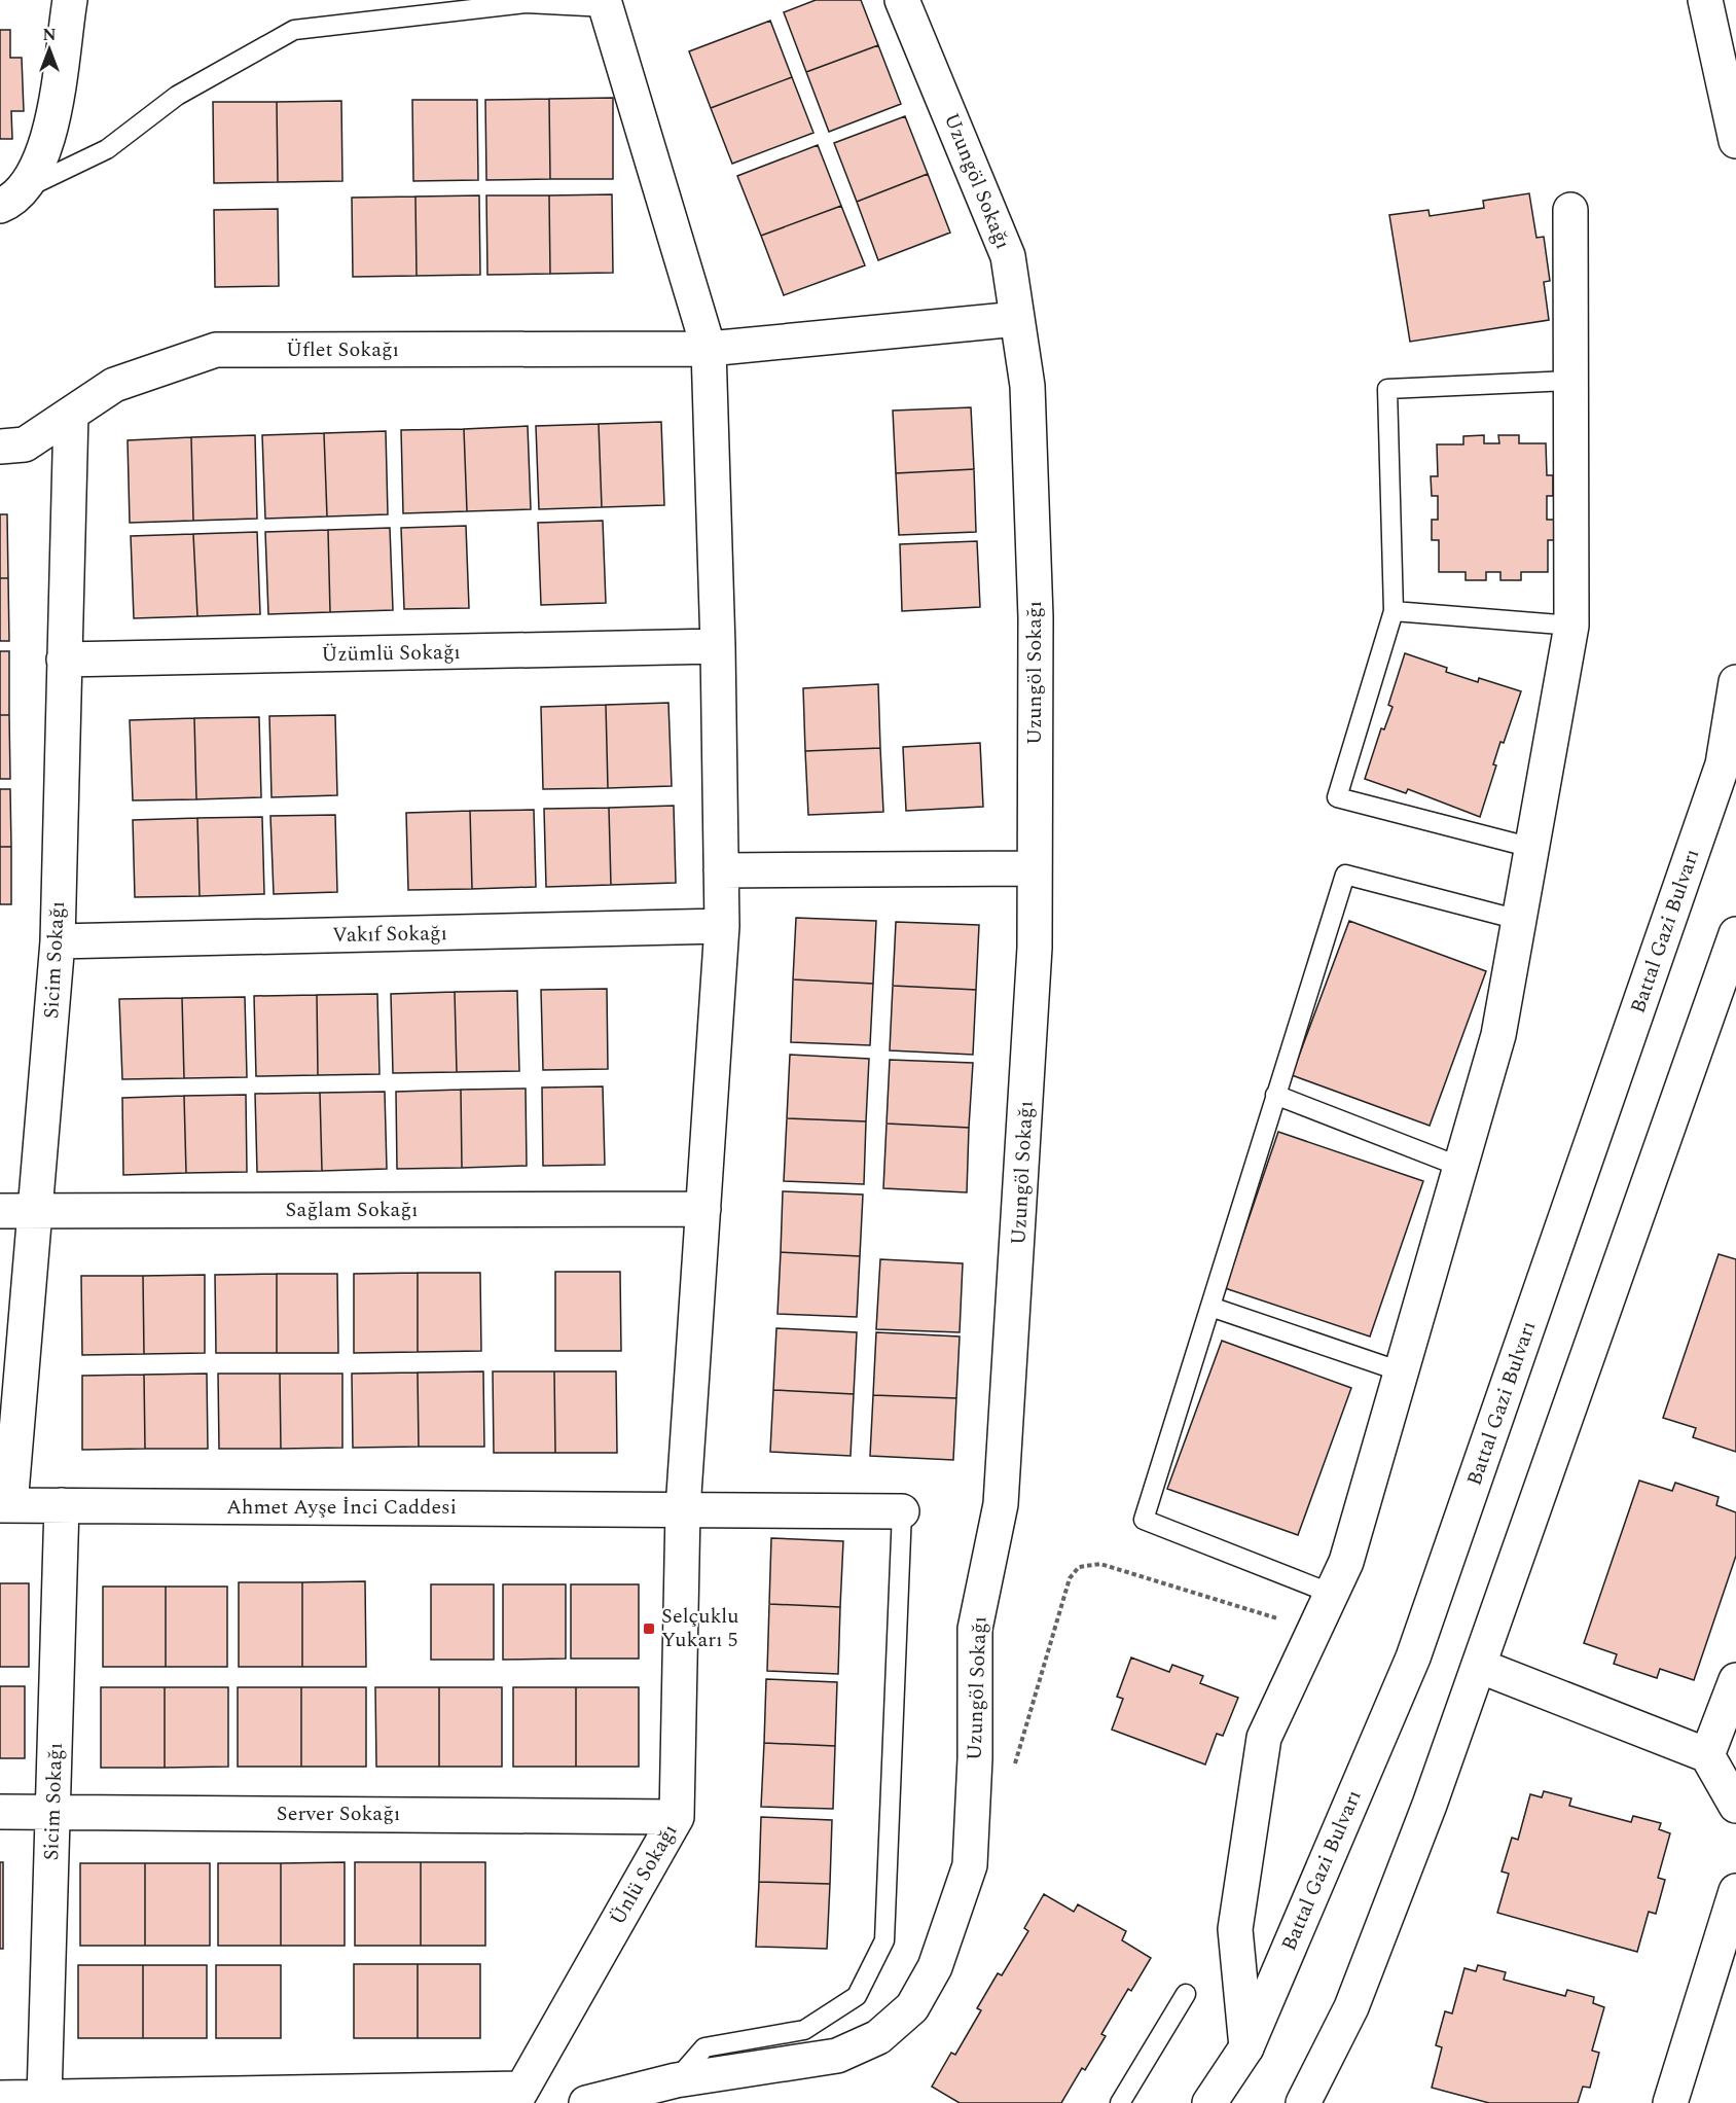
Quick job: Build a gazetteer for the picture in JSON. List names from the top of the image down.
{
  "streets": {
    "street": [
      "Uzungöl Sokağı",
      "Üflet Sokağı",
      "Üzümlü Sokağı",
      "Battal Gazi Bulvarı",
      "Vakıf Sokağı",
      "Sicim Sokağı",
      "Sağlam Sokağı",
      "Ahmet Ayşe İnci Caddesi",
      "Server Sokağı",
      "Ünlü Sokağı"
    ]
  },
  "crossings": [
    ["Uzungöl Sokağı", "Üflet Sokağı"],
    ["Üflet Sokağı", "Sicim Sokağı"],
    ["Üflet Sokağı", "Ünlü Sokağı"],
    ["Üzümlü Sokağı", "Sicim Sokağı"],
    ["Üzümlü Sokağı", "Ünlü Sokağı"],
    ["Vakıf Sokağı", "Sicim Sokağı"],
    ["Vakıf Sokağı", "Ünlü Sokağı"],
    ["Sicim Sokağı", "Sağlam Sokağı"],
    ["Sicim Sokağı", "Ahmet Ayşe İnci Caddesi"],
    ["Sicim Sokağı", "Server Sokağı"],
    ["Sağlam Sokağı", "Ünlü Sokağı"],
    ["Ahmet Ayşe İnci Caddesi", "Ünlü Sokağı"],
    ["Server Sokağı", "Ünlü Sokağı"]
  ],
  "places": {
    "transit": ["Selçuklu Yukarı 5"]
  },
  "north": "top"
}
